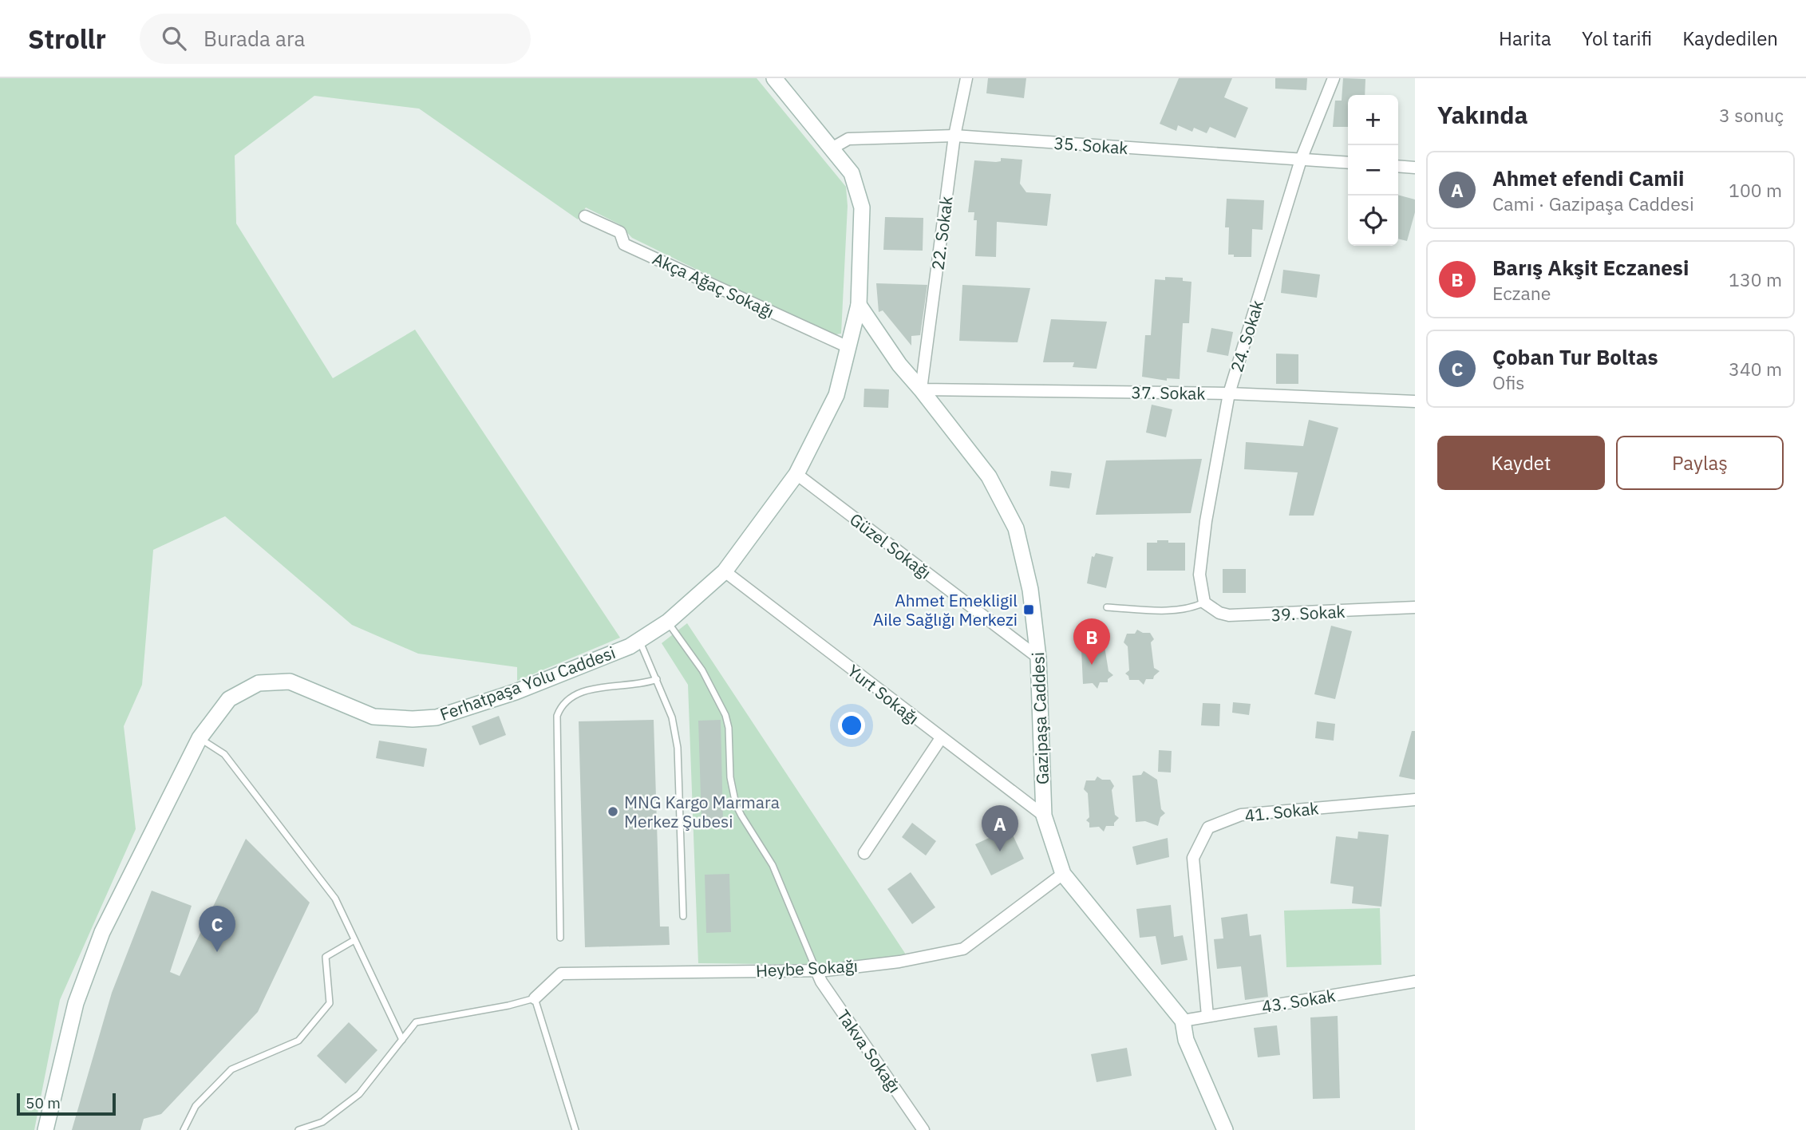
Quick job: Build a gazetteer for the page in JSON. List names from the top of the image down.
{
  "streets": {
    "main road": ["Ferhatpaşa Yolu Caddesi", "Gazipaşa Caddesi"],
    "street": [
      "35. Sokak",
      "22. Sokak",
      "Akça Ağaç Sokağı",
      "24. Sokak",
      "37. Sokak",
      "Güzel Sokağı",
      "39. Sokak",
      "Yurt Sokağı",
      "41. Sokak",
      "Heybe Sokağı",
      "43. Sokak",
      "Takva Sokağı"
    ]
  },
  "crossings": [
    ["35. Sokak", "22. Sokak"],
    ["35. Sokak", "24. Sokak"],
    ["35. Sokak", "Ferhatpaşa Yolu Caddesi"],
    ["22. Sokak", "37. Sokak"],
    ["22. Sokak", "Gazipaşa Caddesi"],
    ["Akça Ağaç Sokağı", "Ferhatpaşa Yolu Caddesi"],
    ["24. Sokak", "37. Sokak"],
    ["24. Sokak", "39. Sokak"],
    ["37. Sokak", "Gazipaşa Caddesi"],
    ["Güzel Sokağı", "Ferhatpaşa Yolu Caddesi"],
    ["Güzel Sokağı", "Gazipaşa Caddesi"],
    ["Ferhatpaşa Yolu Caddesi", "Yurt Sokağı"],
    ["Ferhatpaşa Yolu Caddesi", "Gazipaşa Caddesi"],
    ["Yurt Sokağı", "Gazipaşa Caddesi"],
    ["Gazipaşa Caddesi", "Heybe Sokağı"],
    ["Gazipaşa Caddesi", "43. Sokak"],
    ["41. Sokak", "43. Sokak"],
    ["Heybe Sokağı", "Takva Sokağı"]
  ],
  "places": {
    "transit": ["Ahmet Emekligil Aile Sağlığı Merkezi"],
    "other": ["MNG Kargo Marmara Merkez Şubesi"]
  },
  "scale_bar": "50 m",
  "page": {
    "header": "Strollr",
    "search": "Burada ara",
    "nav": ["Harita", "Yol tarifi", "Kaydedilen"],
    "heading": ["Yakında", "3 sonuç"],
    "map_buttons": ["+", "−"],
    "list": [
      {
        "mark": "A",
        "name": "Ahmet efendi Camii",
        "note": "Cami · Gazipaşa Caddesi",
        "value": "100 m"
      },
      {
        "mark": "B",
        "name": "Barış Akşit Eczanesi",
        "note": "Eczane",
        "value": "130 m"
      },
      {
        "mark": "C",
        "name": "Çoban Tur Boltas",
        "note": "Ofis",
        "value": "340 m"
      }
    ],
    "buttons": ["Kaydet", "Paylaş"],
    "pins": ["B", "A", "C"],
    "scale": "50 m"
  }
}
